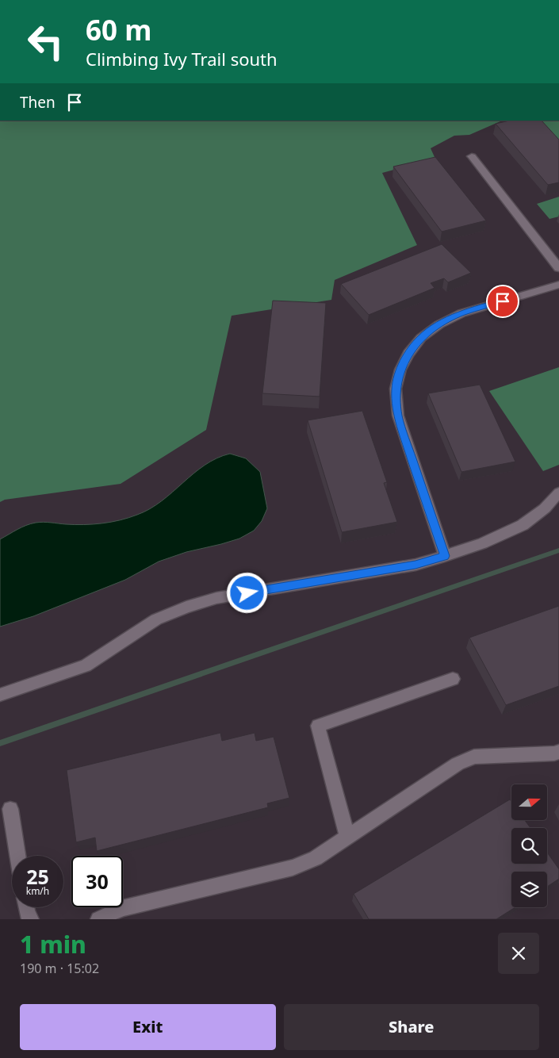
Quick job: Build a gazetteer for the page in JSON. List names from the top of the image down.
{
  "north": "right",
  "page": {
    "turn": ["60 m", "Climbing Ivy Trail south"],
    "then": "Then",
    "speed": "25 km/h",
    "limit": "30",
    "heading": ["1 min", "190 m · 15:02"],
    "buttons": ["Exit", "Share"]
  }
}
